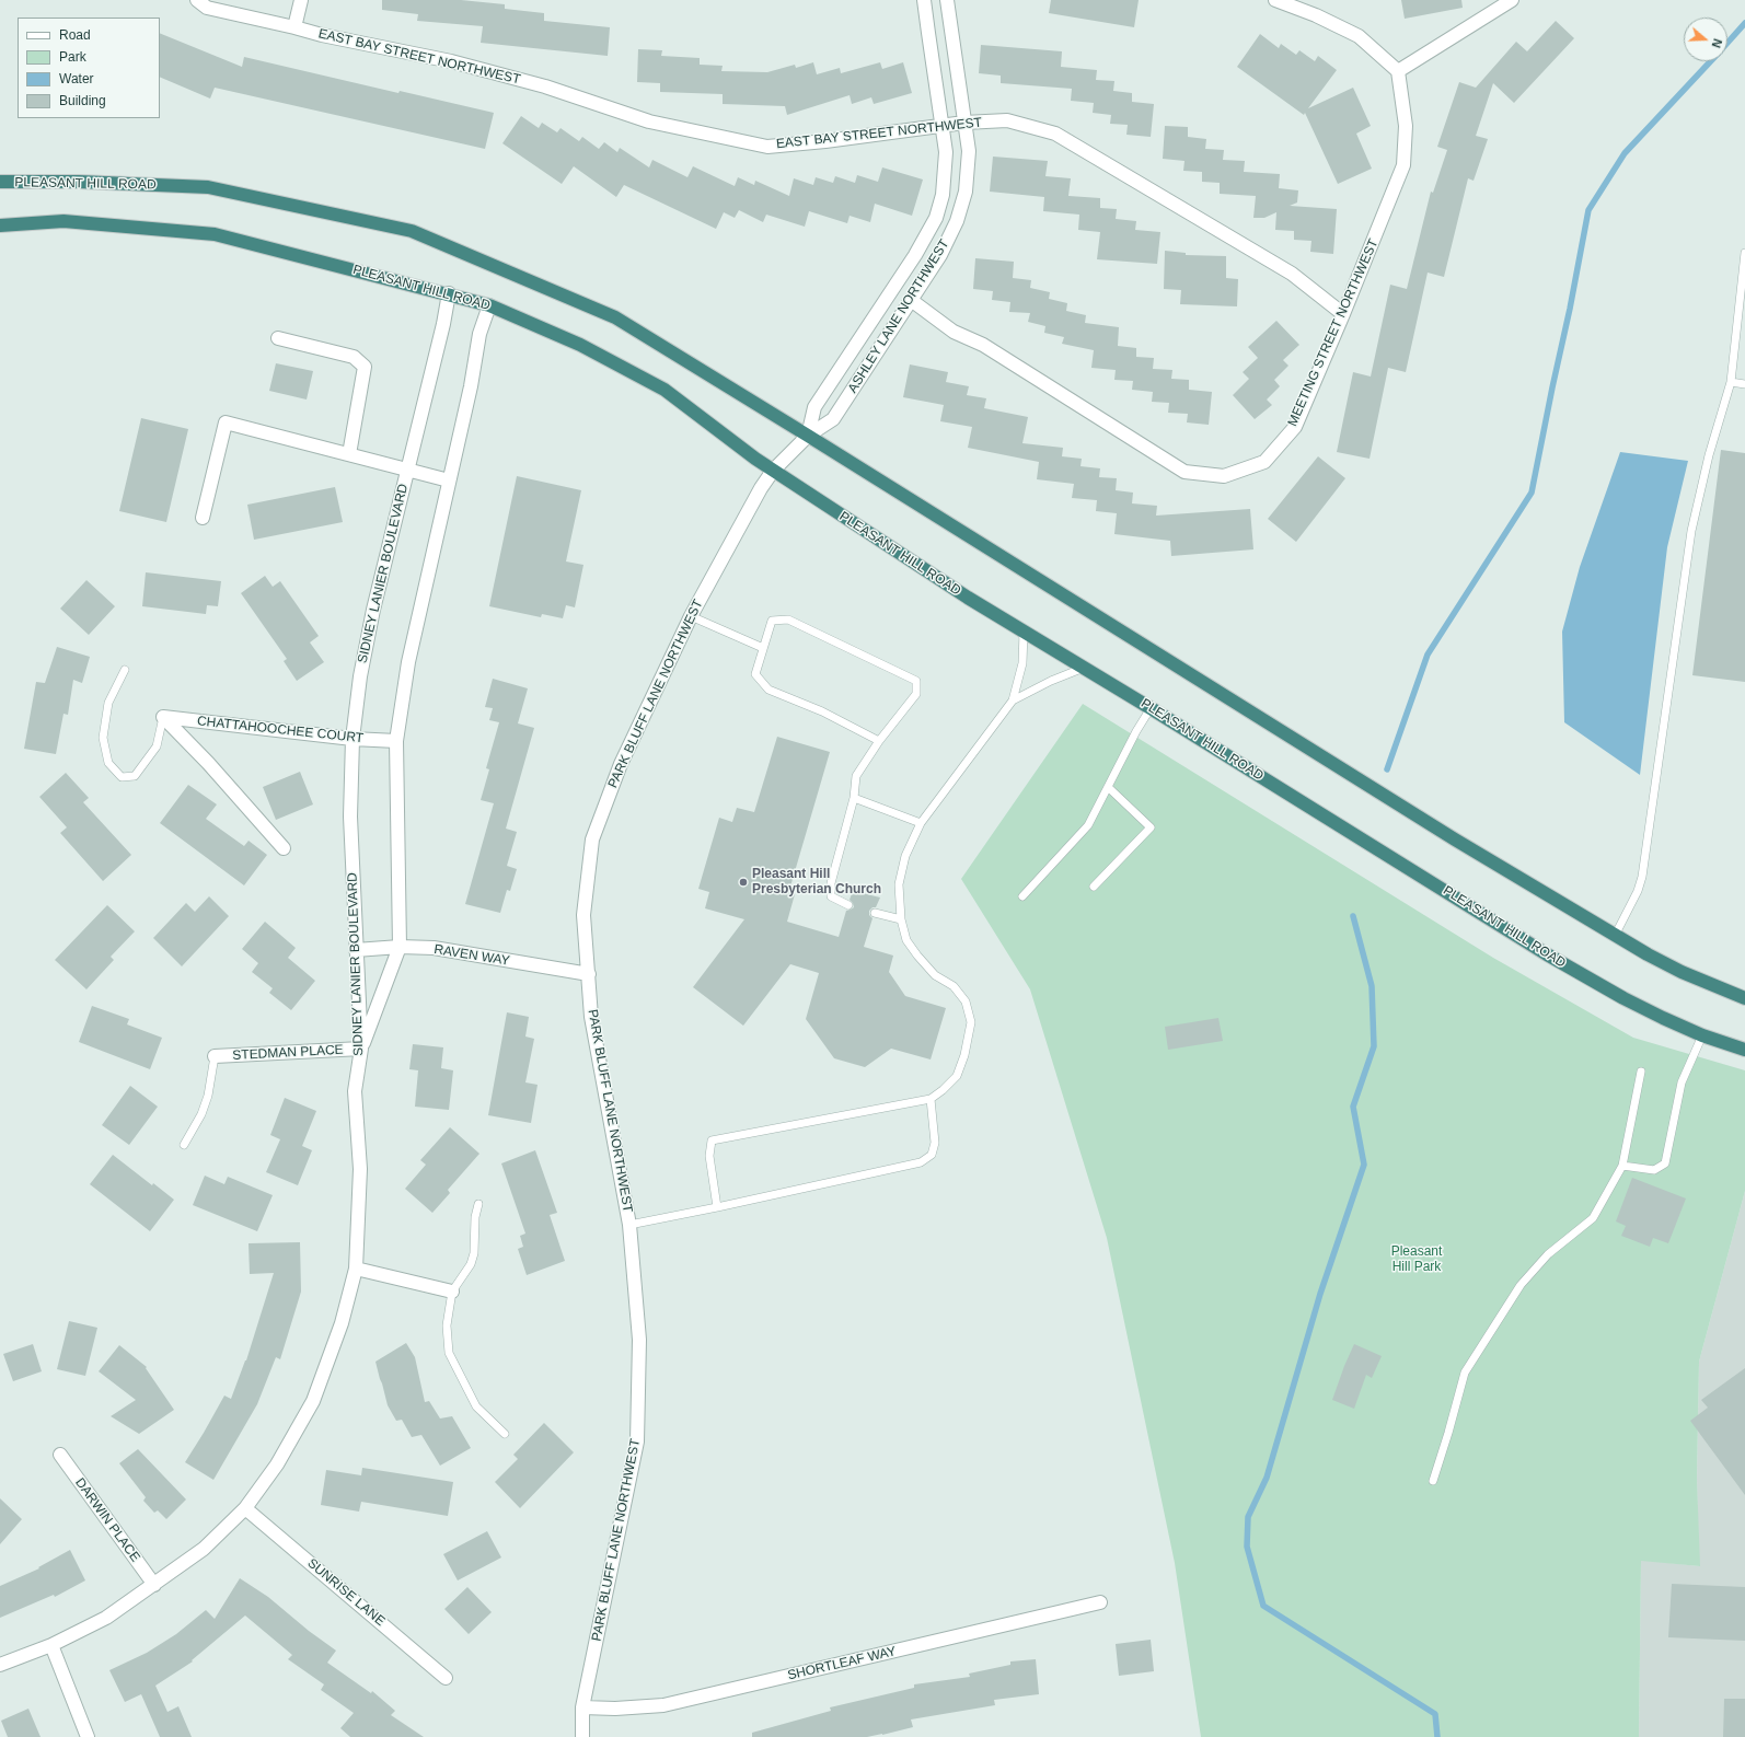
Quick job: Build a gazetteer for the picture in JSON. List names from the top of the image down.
{
  "streets": {
    "highway": ["PLEASANT HILL ROAD"],
    "street": [
      "EAST BAY STREET NORTHWEST",
      "ASHLEY LANE NORTHWEST",
      "MEETING STREET NORTHWEST",
      "SIDNEY LANIER BOULEVARD",
      "PARK BLUFF LANE NORTHWEST",
      "CHATTAHOOCHEE COURT",
      "RAVEN WAY",
      "STEDMAN PLACE",
      "DARWIN PLACE",
      "SUNRISE LANE",
      "SHORTLEAF WAY"
    ]
  },
  "crossings": [
    ["EAST BAY STREET NORTHWEST", "ASHLEY LANE NORTHWEST"],
    ["EAST BAY STREET NORTHWEST", "MEETING STREET NORTHWEST"],
    ["PLEASANT HILL ROAD", "ASHLEY LANE NORTHWEST"],
    ["PLEASANT HILL ROAD", "SIDNEY LANIER BOULEVARD"],
    ["PLEASANT HILL ROAD", "PARK BLUFF LANE NORTHWEST"],
    ["ASHLEY LANE NORTHWEST", "MEETING STREET NORTHWEST"],
    ["ASHLEY LANE NORTHWEST", "PARK BLUFF LANE NORTHWEST"],
    ["SIDNEY LANIER BOULEVARD", "CHATTAHOOCHEE COURT"],
    ["SIDNEY LANIER BOULEVARD", "RAVEN WAY"],
    ["SIDNEY LANIER BOULEVARD", "STEDMAN PLACE"],
    ["SIDNEY LANIER BOULEVARD", "DARWIN PLACE"],
    ["SIDNEY LANIER BOULEVARD", "SUNRISE LANE"],
    ["PARK BLUFF LANE NORTHWEST", "RAVEN WAY"],
    ["PARK BLUFF LANE NORTHWEST", "SHORTLEAF WAY"]
  ],
  "parks": ["Pleasant Hill Park"],
  "places": ["Pleasant Hill Presbyterian Church"],
  "legend": [
    "Road",
    "Park",
    "Water",
    "Building"
  ],
  "north": "right"
}
